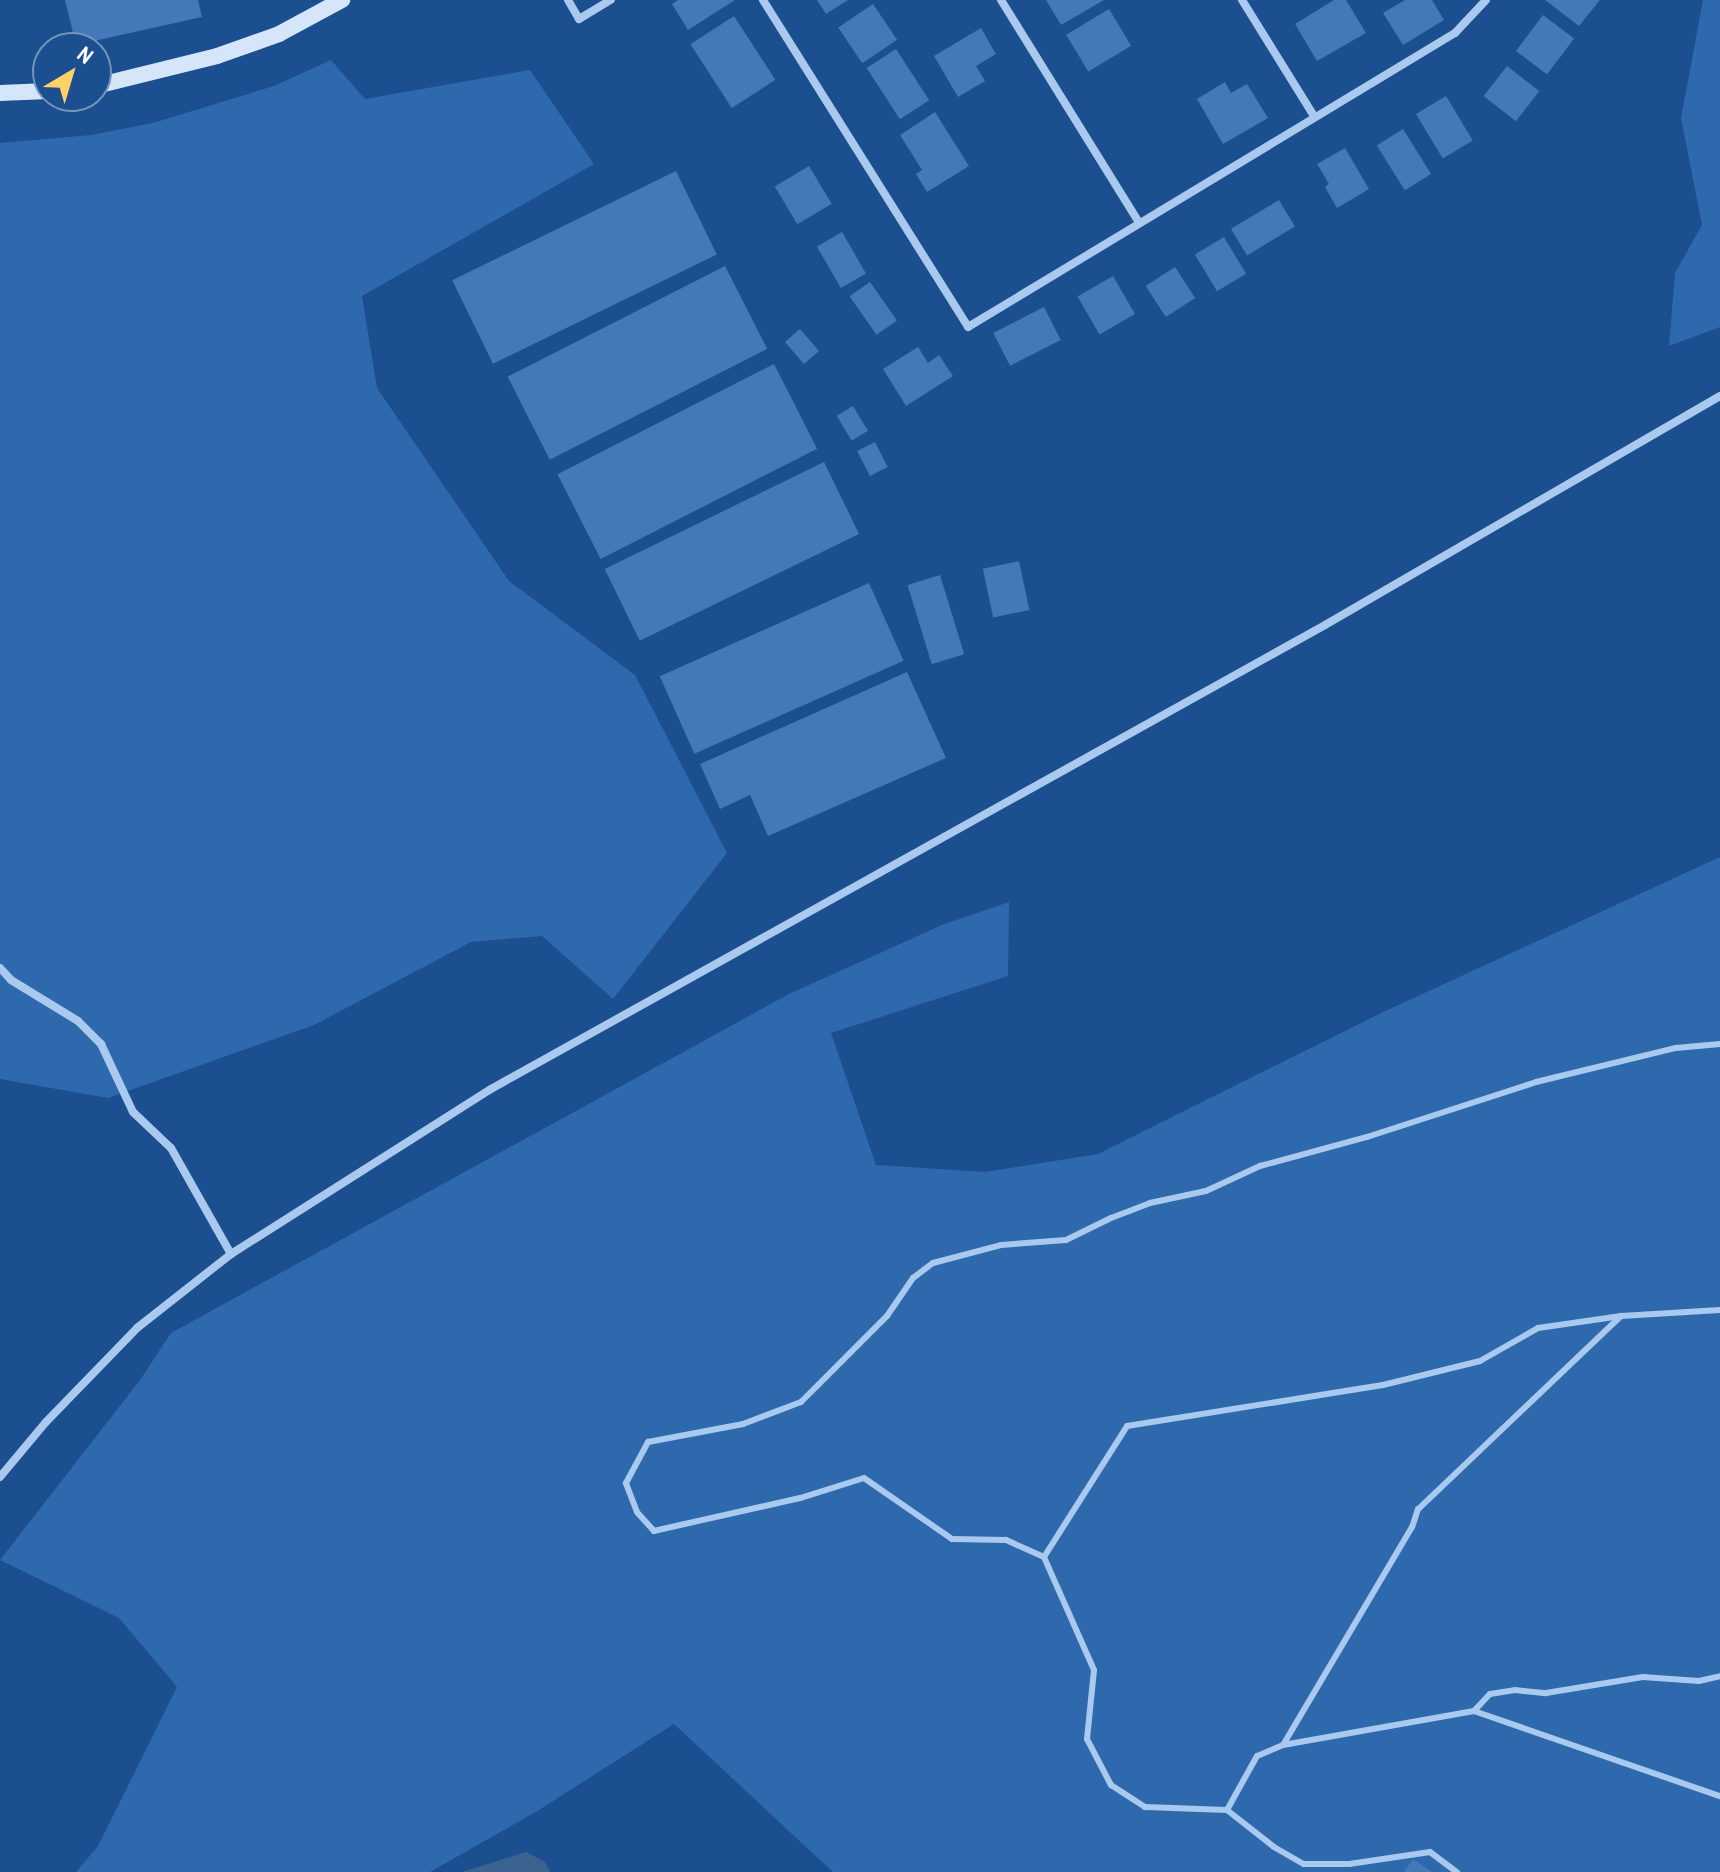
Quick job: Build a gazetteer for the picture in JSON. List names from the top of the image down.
{
  "north": "top right"
}
